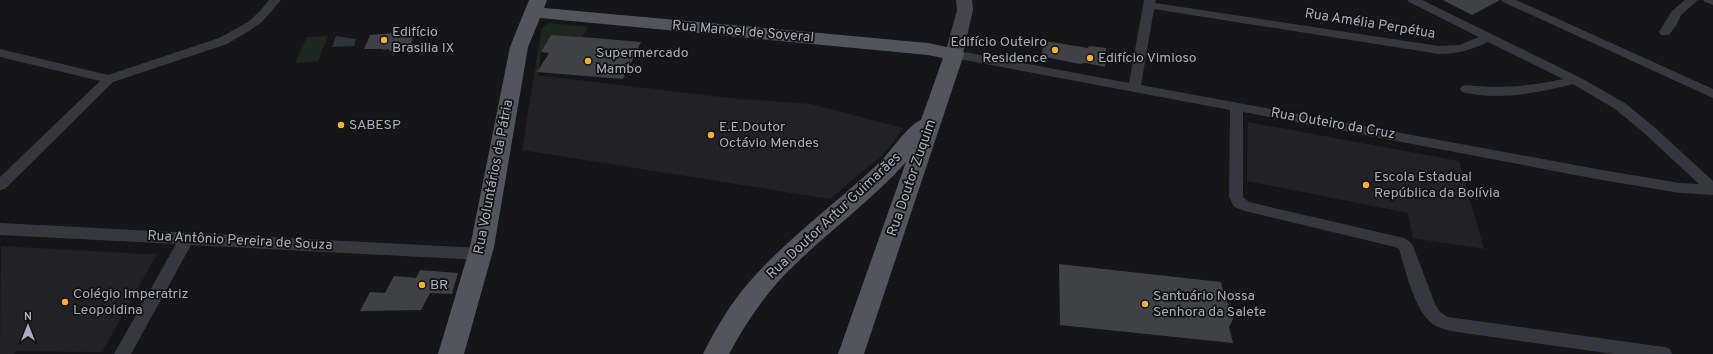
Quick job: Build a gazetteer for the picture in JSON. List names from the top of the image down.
{
  "streets": {
    "main road": [
      "Rua Manoel de Soveral",
      "Rua Voluntários da Pátria",
      "Rua Doutor Zuquim",
      "Rua Doutor Artur Guimarães"
    ],
    "street": ["Rua Amélia Perpétua", "Rua Outeiro da Cruz", "Rua Antônio Pereira de Souza"]
  },
  "crossings": [
    ["Rua Manoel de Soveral", "Rua Outeiro da Cruz"],
    ["Rua Manoel de Soveral", "Rua Voluntários da Pátria"],
    ["Rua Manoel de Soveral", "Rua Doutor Zuquim"],
    ["Rua Outeiro da Cruz", "Rua Doutor Zuquim"],
    ["Rua Voluntários da Pátria", "Rua Antônio Pereira de Souza"],
    ["Rua Doutor Zuquim", "Rua Doutor Artur Guimarães"]
  ],
  "places": [
    "Edifício Brasilia IX",
    "Edifício Outeiro Residence",
    "Edifício Vimioso",
    "Supermercado Mambo",
    "SABESP",
    "E.E.Doutor Octávio Mendes",
    "Escola Estadual República da Bolívia",
    "BR",
    "Colégio Imperatriz Leopoldina",
    "Santuário Nossa Senhora da Salete"
  ],
  "north": "top"
}
